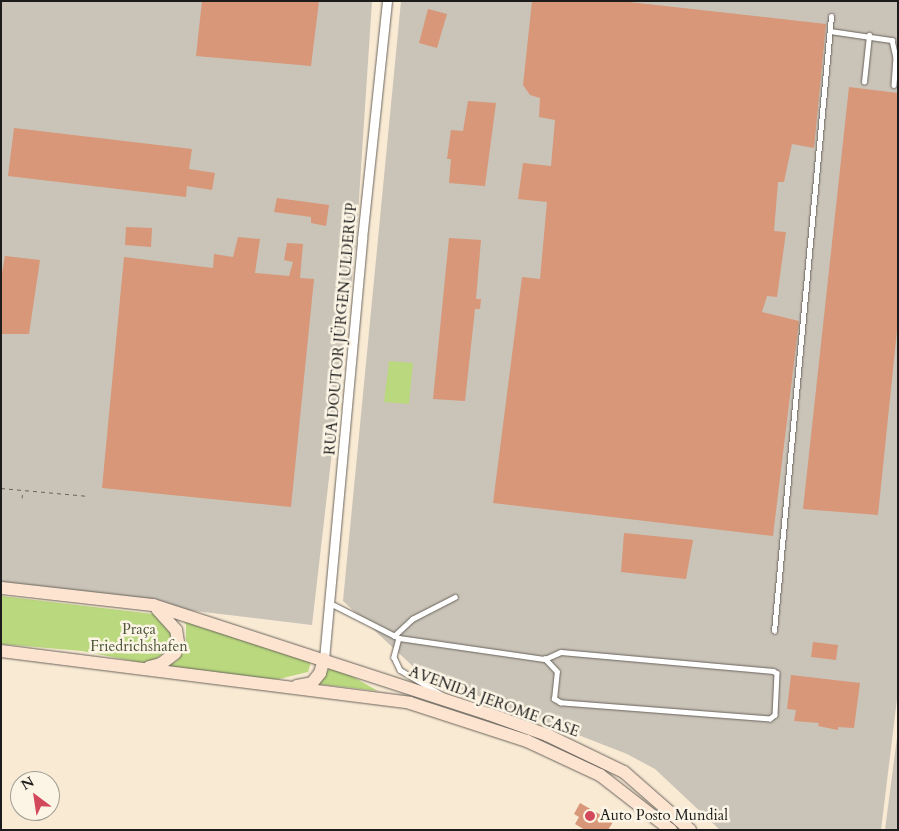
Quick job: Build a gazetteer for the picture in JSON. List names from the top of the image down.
{
  "streets": {
    "main road": ["AVENIDA JEROME CASE"],
    "street": ["RUA DOUTOR JÜRGEN ULDERUP"]
  },
  "crossings": [
    ["RUA DOUTOR JÜRGEN ULDERUP", "AVENIDA JEROME CASE"]
  ],
  "parks": ["Praça Friedrichshafen"],
  "places": ["Auto Posto Mundial"],
  "north": "top left"
}
